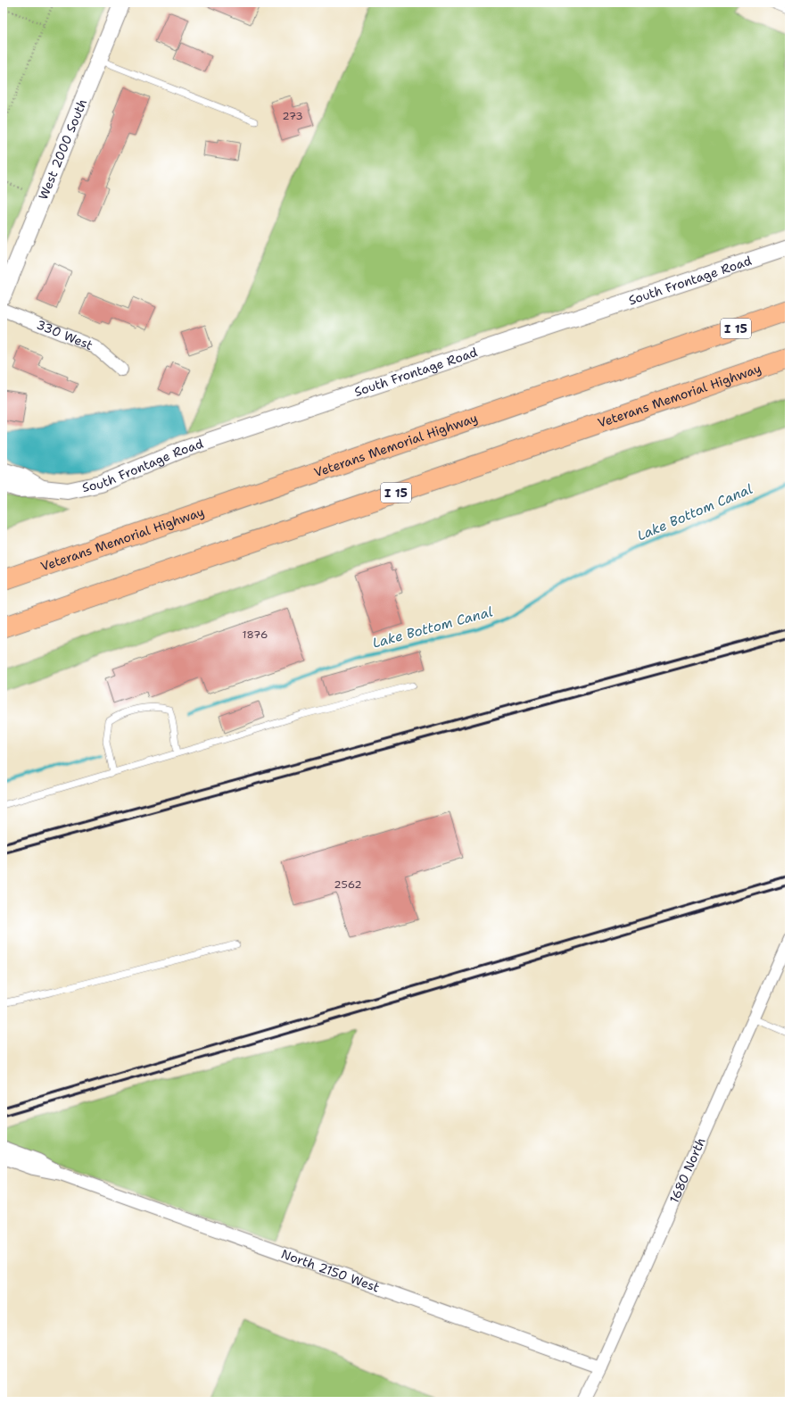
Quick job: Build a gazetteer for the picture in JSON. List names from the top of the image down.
{
  "streets": {
    "highway": ["I 15", "Veterans Memorial Highway"],
    "street": [
      "West 2000 South",
      "South Frontage Road",
      "330 West",
      "1680 North",
      "North 2150 West"
    ]
  },
  "crossings": [
    ["1680 North", "North 2150 West"]
  ],
  "water": ["Lake Bottom Canal"],
  "house_numbers": ["273", "1876", "2562"]
}
